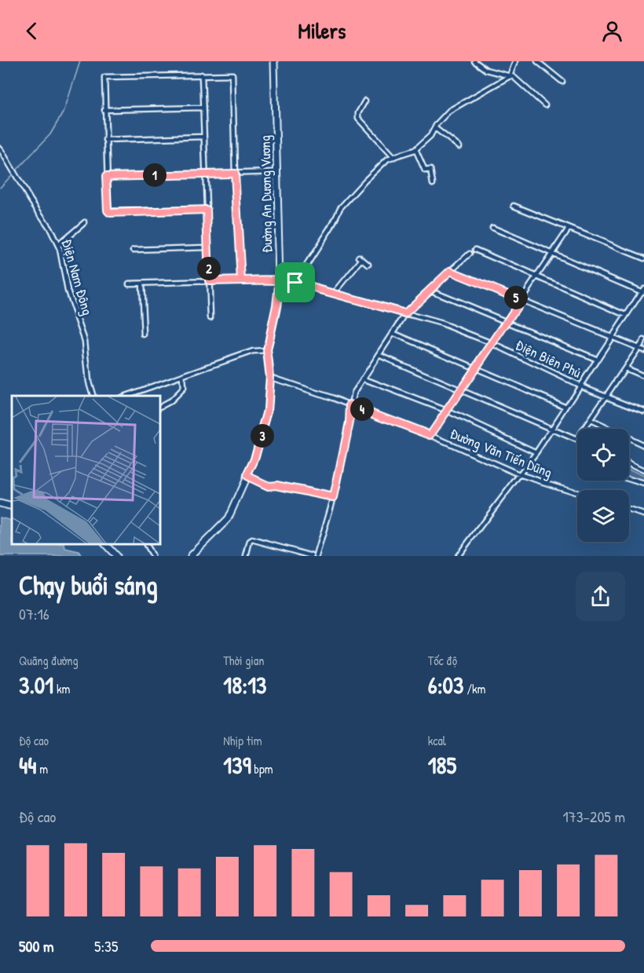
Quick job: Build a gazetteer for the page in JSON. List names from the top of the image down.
{
  "streets": {
    "main road": ["Đường An Dương Vương"],
    "street": ["Điện Nam Đông", "Điện Biên Phủ", "Đường Văn Tiến Dũng"]
  },
  "crossings": [
    ["Đường An Dương Vương", "Điện Biên Phủ"],
    ["Đường An Dương Vương", "Đường Văn Tiến Dũng"]
  ],
  "page": {
    "header": "Milers",
    "pins": [
      "1",
      "2",
      "5",
      "4",
      "3"
    ],
    "heading": ["Chạy buổi sáng", "07:16"],
    "stats": [
      ["Quãng đường", "3.01 km"],
      ["Thời gian", "18:13"],
      ["Tốc độ", "6:03 /km"],
      ["Độ cao", "44 m"],
      ["Nhịp tim", "139 bpm"],
      ["kcal", "185"]
    ],
    "chart": ["Độ cao", "173–205 m"],
    "list": [
      {
        "name": "500 m",
        "note": "5:35"
      }
    ]
  }
}
